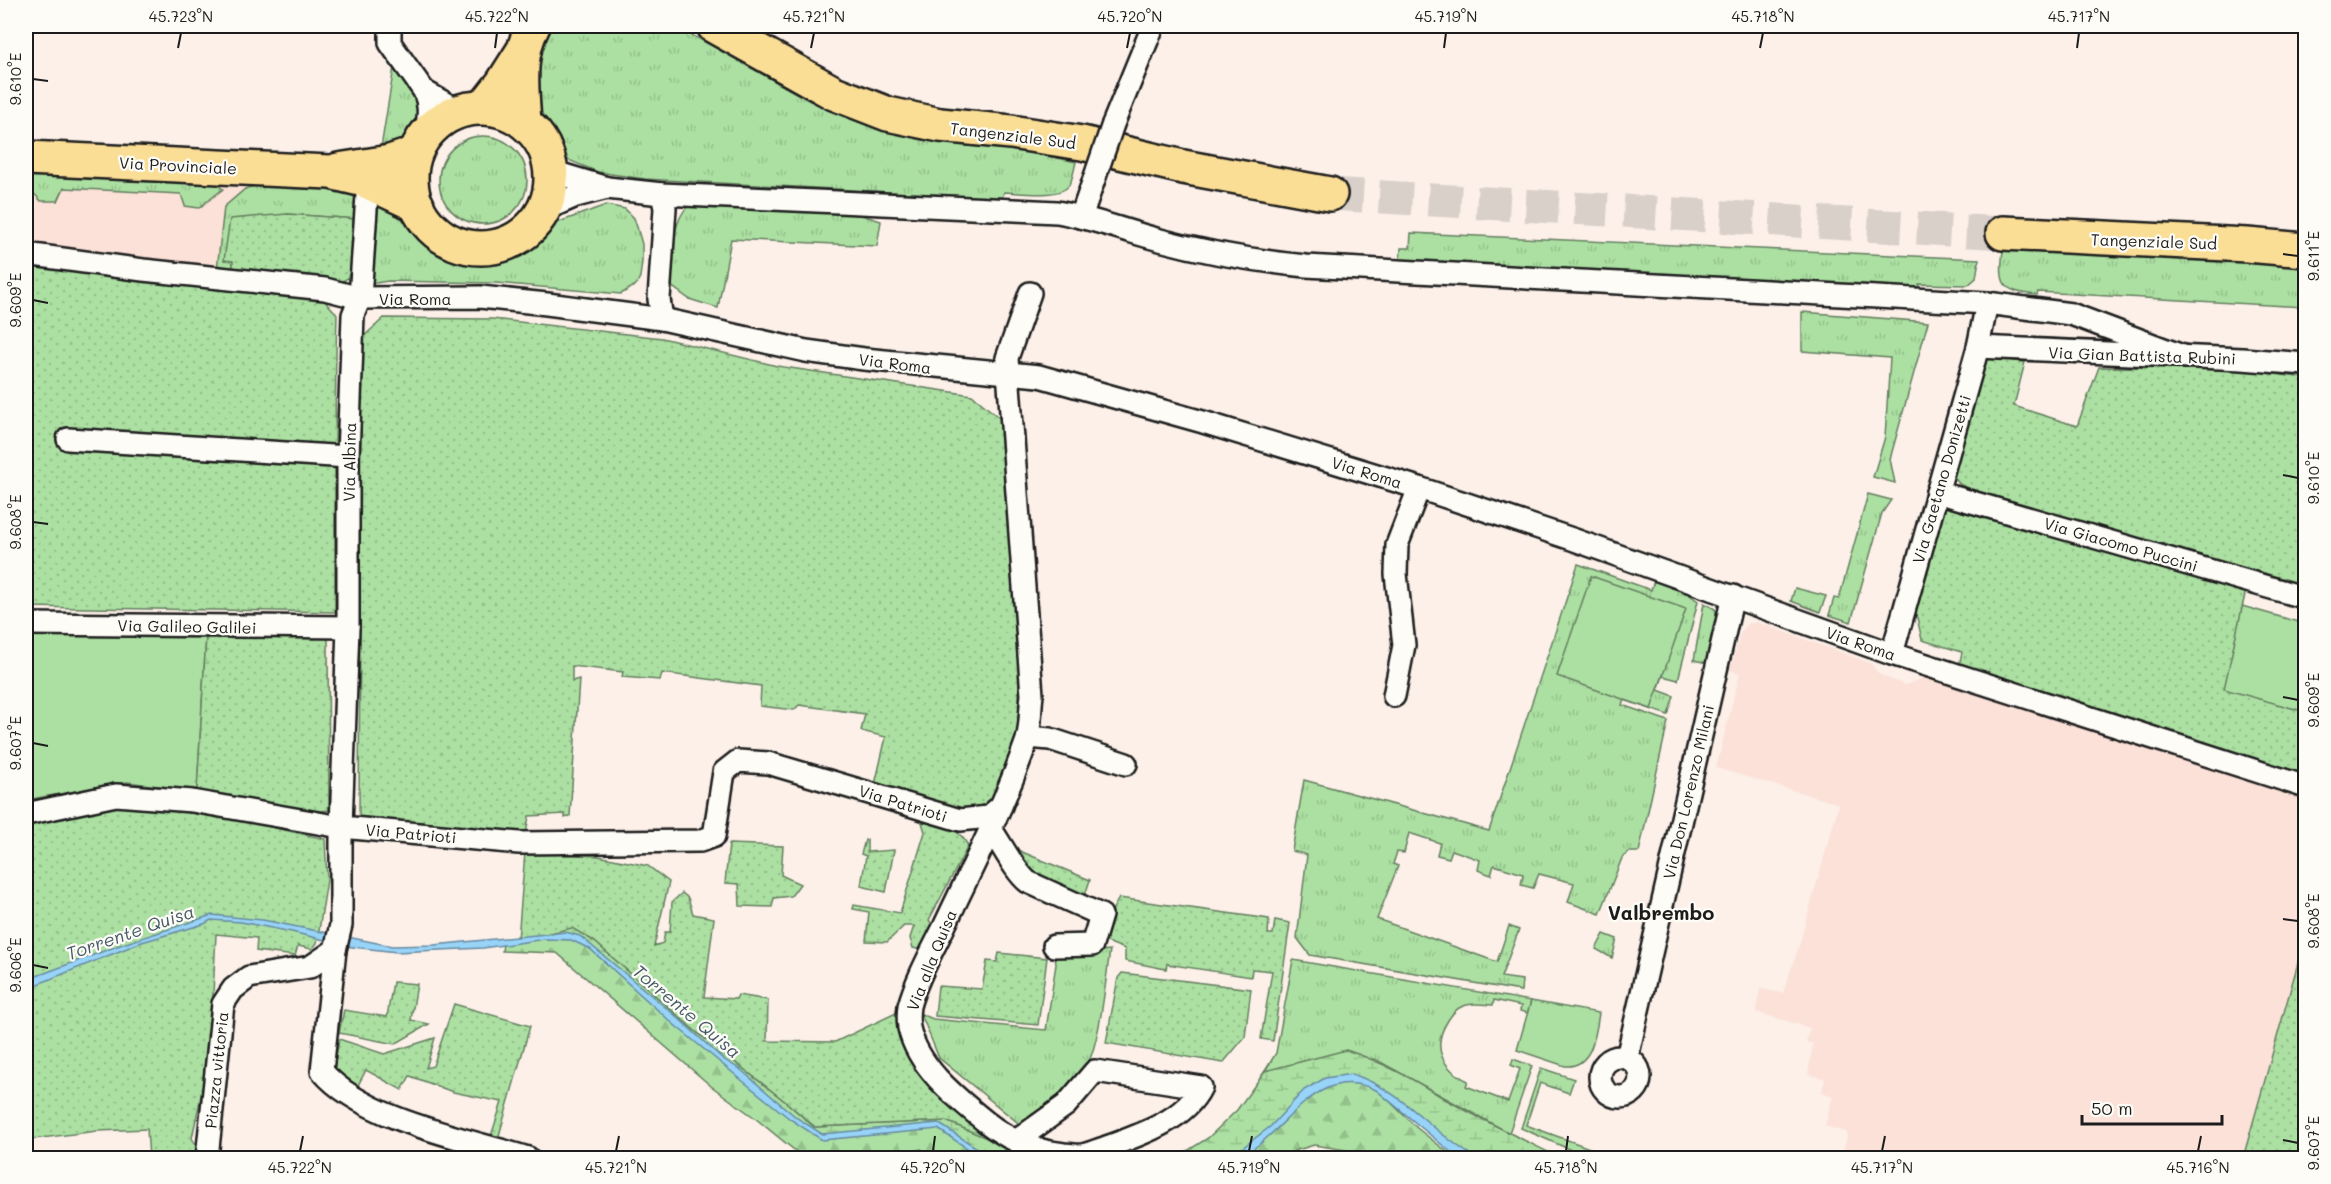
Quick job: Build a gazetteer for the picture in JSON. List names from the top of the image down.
{
  "streets": {
    "main road": ["Tangenziale Sud", "Via Provinciale"],
    "street": [
      "Via Roma",
      "Via Gian Battista Rubini",
      "Via Albina",
      "Via Gaetano Donizetti",
      "Via Giacomo Puccini",
      "Via Galileo Galilei",
      "Via Don Lorenzo Milani",
      "Via Patrioti",
      "Via alla Quisa",
      "Piazza vittoria"
    ]
  },
  "crossings": [
    ["Via Roma", "Via Albina"],
    ["Via Roma", "Via Gaetano Donizetti"],
    ["Via Roma", "Via Don Lorenzo Milani"],
    ["Via Gian Battista Rubini", "Via Gaetano Donizetti"],
    ["Via Albina", "Via Galileo Galilei"],
    ["Via Albina", "Via Patrioti"],
    ["Via Albina", "Piazza vittoria"],
    ["Via Gaetano Donizetti", "Via Giacomo Puccini"],
    ["Via Patrioti", "Via alla Quisa"]
  ],
  "districts": ["Valbrembo"],
  "water": ["Torrente Quisa"],
  "scale_bar": "50 m",
  "coordinates": [
    "45.723°N",
    "45.722°N",
    "45.721°N",
    "45.720°N",
    "45.719°N",
    "45.718°N",
    "45.717°N",
    "9.610°E",
    "9.611°E",
    "9.609°E",
    "9.608°E",
    "9.607°E",
    "9.606°E",
    "45.716°N"
  ]
}
